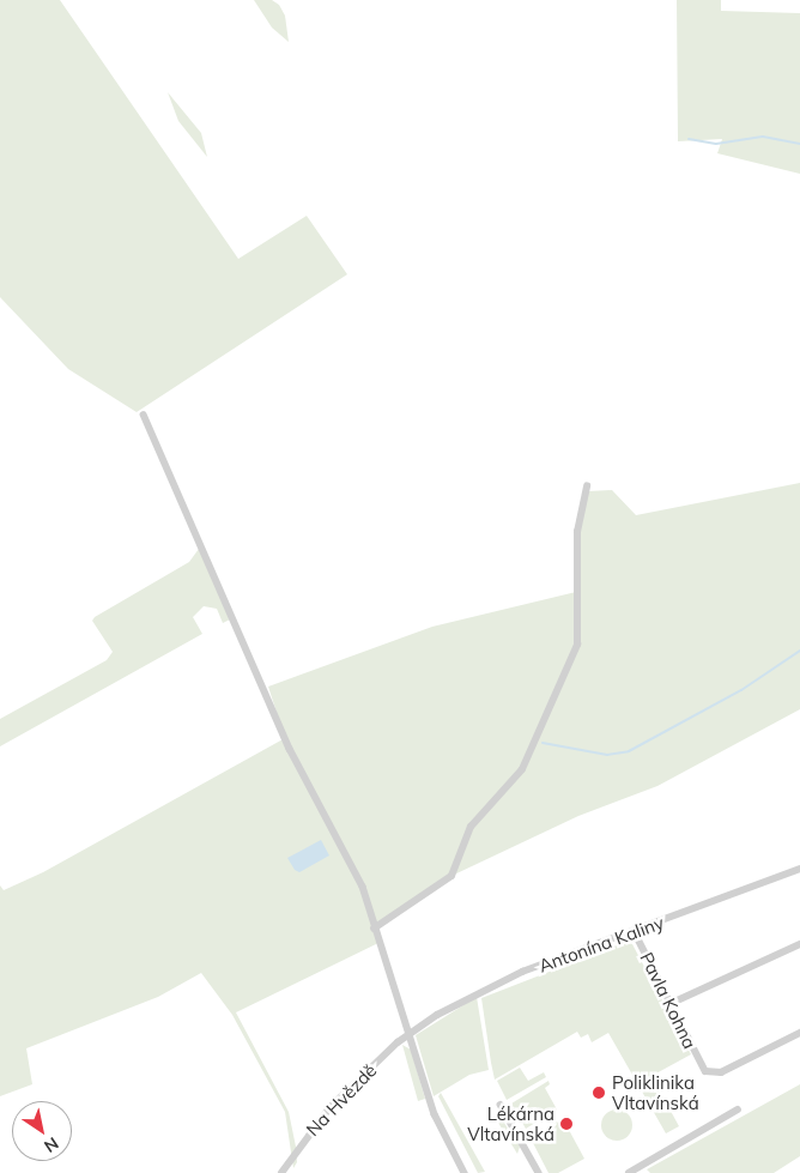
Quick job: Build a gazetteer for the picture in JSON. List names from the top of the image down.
{
  "streets": {
    "street": ["Antonína Kaliny", "Pavla Kohna", "Na Hvězdě"]
  },
  "crossings": [
    ["Antonína Kaliny", "Pavla Kohna"],
    ["Antonína Kaliny", "Na Hvězdě"]
  ],
  "places": ["Poliklinika Vltavínská", "Lékárna Vltavínská"],
  "north": "bottom right"
}
